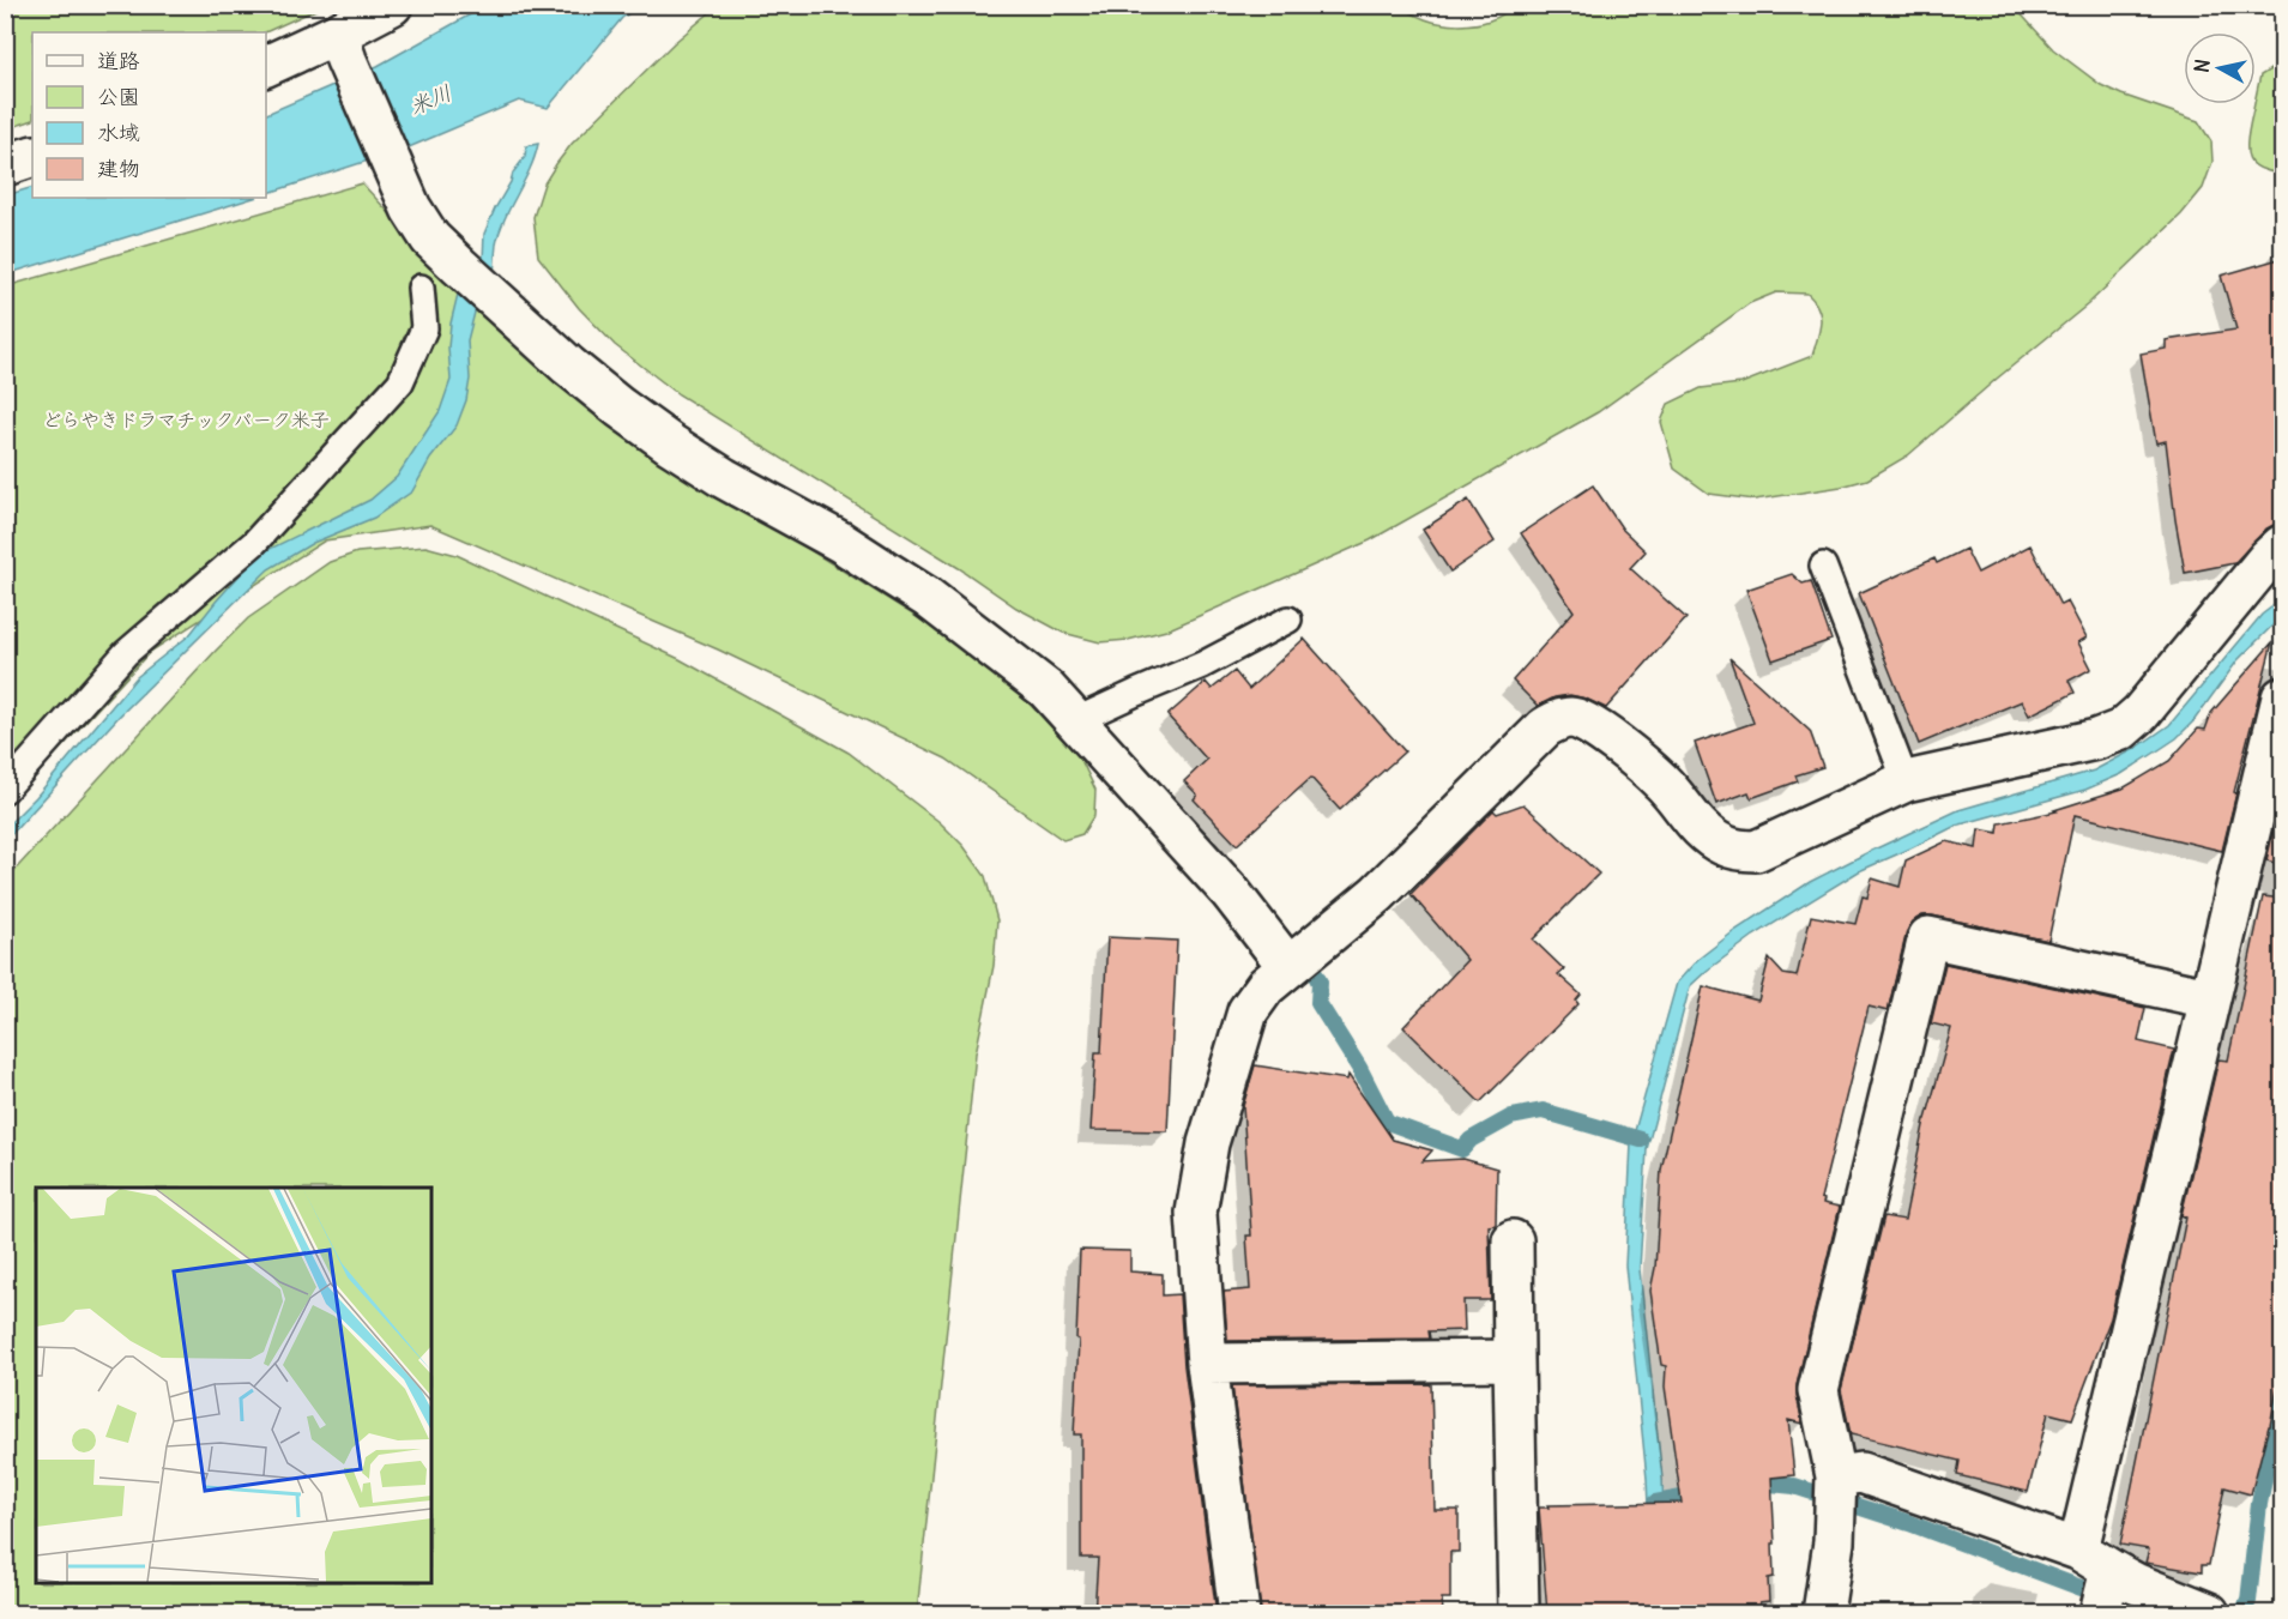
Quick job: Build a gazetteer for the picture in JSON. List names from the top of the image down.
{
  "water": ["米川"],
  "parks": ["どらやきドラマチックパーク米子"],
  "legend": [
    "道路",
    "公園",
    "水域",
    "建物"
  ],
  "north": "left"
}
